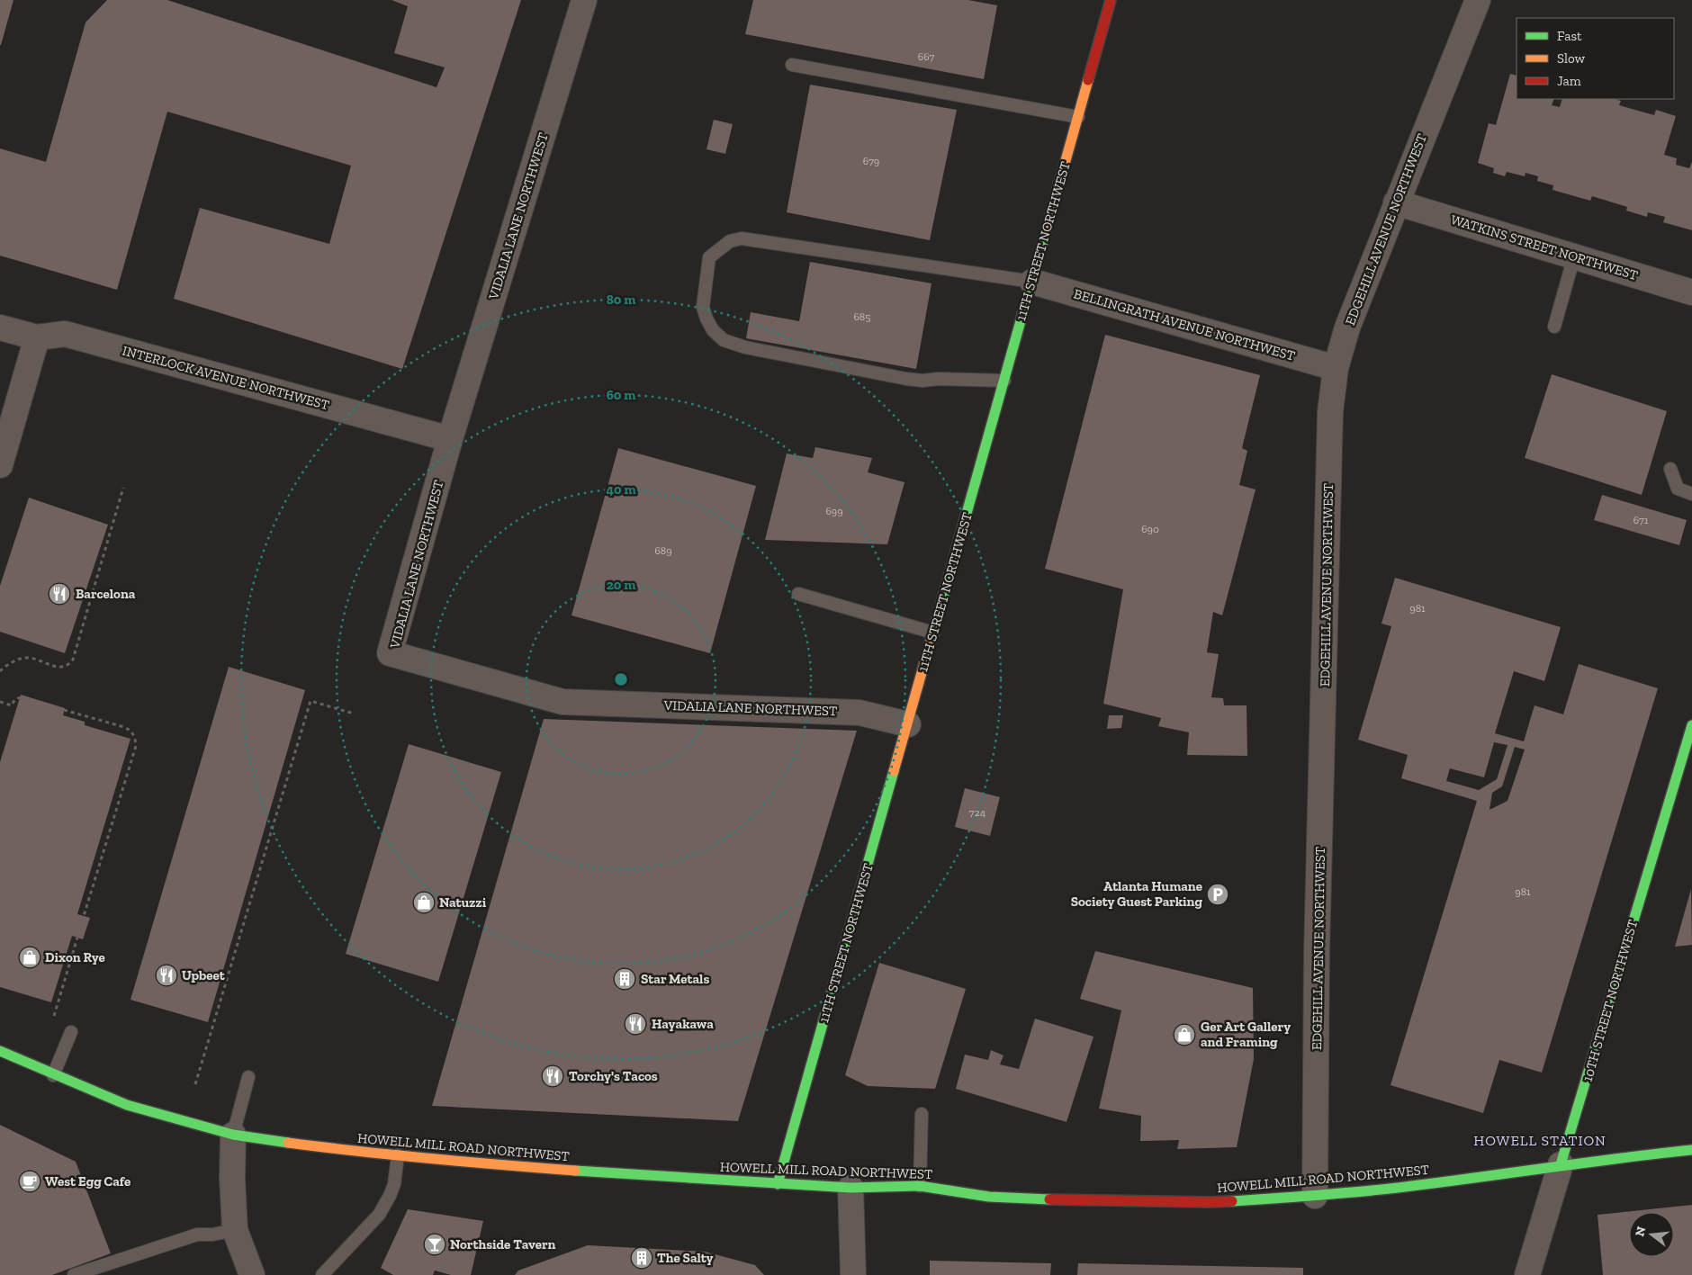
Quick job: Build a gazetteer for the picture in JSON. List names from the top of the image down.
{
  "streets": {
    "main road": ["11TH STREET NORTHWEST", "10TH STREET NORTHWEST", "HOWELL MILL ROAD NORTHWEST"],
    "street": [
      "VIDALIA LANE NORTHWEST",
      "EDGEHILL AVENUE NORTHWEST",
      "WATKINS STREET NORTHWEST",
      "BELLINGRATH AVENUE NORTHWEST",
      "INTERLOCK AVENUE NORTHWEST"
    ]
  },
  "crossings": [
    ["VIDALIA LANE NORTHWEST", "11TH STREET NORTHWEST"],
    ["VIDALIA LANE NORTHWEST", "INTERLOCK AVENUE NORTHWEST"],
    ["EDGEHILL AVENUE NORTHWEST", "WATKINS STREET NORTHWEST"],
    ["EDGEHILL AVENUE NORTHWEST", "BELLINGRATH AVENUE NORTHWEST"],
    ["EDGEHILL AVENUE NORTHWEST", "HOWELL MILL ROAD NORTHWEST"],
    ["11TH STREET NORTHWEST", "BELLINGRATH AVENUE NORTHWEST"],
    ["11TH STREET NORTHWEST", "HOWELL MILL ROAD NORTHWEST"],
    ["10TH STREET NORTHWEST", "HOWELL MILL ROAD NORTHWEST"]
  ],
  "districts": ["HOWELL STATION"],
  "places": {
    "restaurant": [
      "Barcelona",
      "Upbeet",
      "Hayakawa",
      "Torchy's Tacos"
    ],
    "parking": ["Atlanta Humane Society Guest Parking"],
    "shop": ["Natuzzi", "Dixon Rye", "Ger Art Gallery and Framing"],
    "building": ["Star Metals", "The Salty"],
    "cafe": ["West Egg Cafe"],
    "bar": ["Northside Tavern"]
  },
  "house_numbers": [
    "667",
    "679",
    "685",
    "699",
    "671",
    "690",
    "689",
    "981",
    "724",
    "981"
  ],
  "legend": ["Fast", "Slow", "Jam"],
  "north": "left",
  "rings": [
    "80 m",
    "60 m",
    "40 m",
    "20 m"
  ]
}
